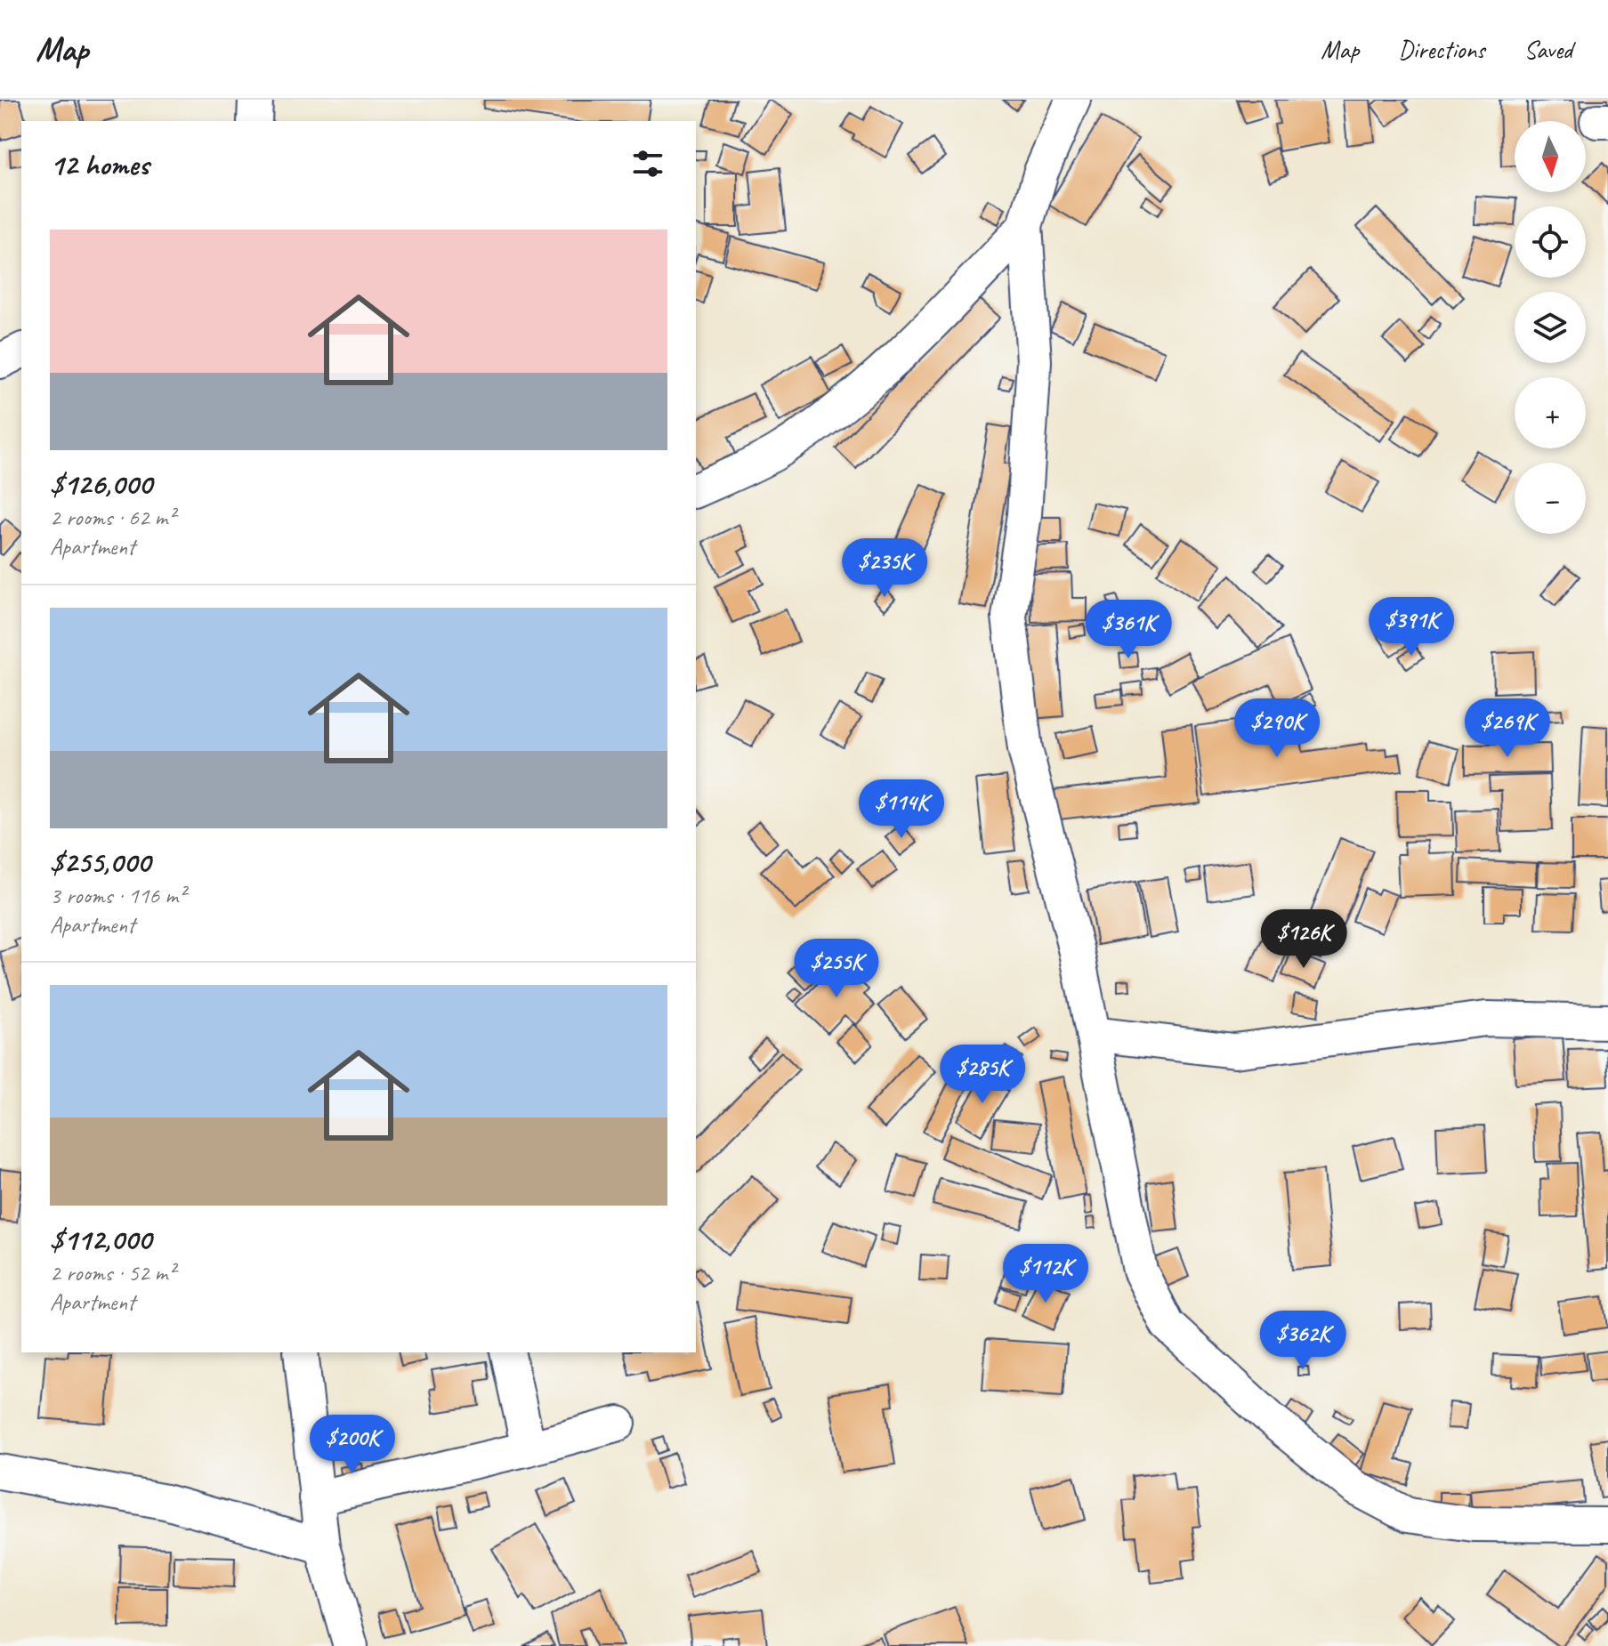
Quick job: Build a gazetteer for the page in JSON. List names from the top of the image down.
{
  "north": "bottom",
  "page": {
    "header": "Map",
    "nav": ["Map", "Directions", "Saved"],
    "map_buttons": ["+", "−"],
    "heading": "12 homes",
    "list": [
      {
        "name": "$126,000",
        "note": "2 rooms · 62 m² · Apartment"
      },
      {
        "name": "$255,000",
        "note": "3 rooms · 116 m² · Apartment"
      },
      {
        "name": "$112,000",
        "note": "2 rooms · 52 m² · Apartment"
      }
    ],
    "price": [
      "$235K",
      "$391K",
      "$361K",
      "$290K",
      "$269K",
      "$114K",
      "$126K",
      "$255K",
      "$285K",
      "$112K",
      "$362K",
      "$200K"
    ]
  }
}
